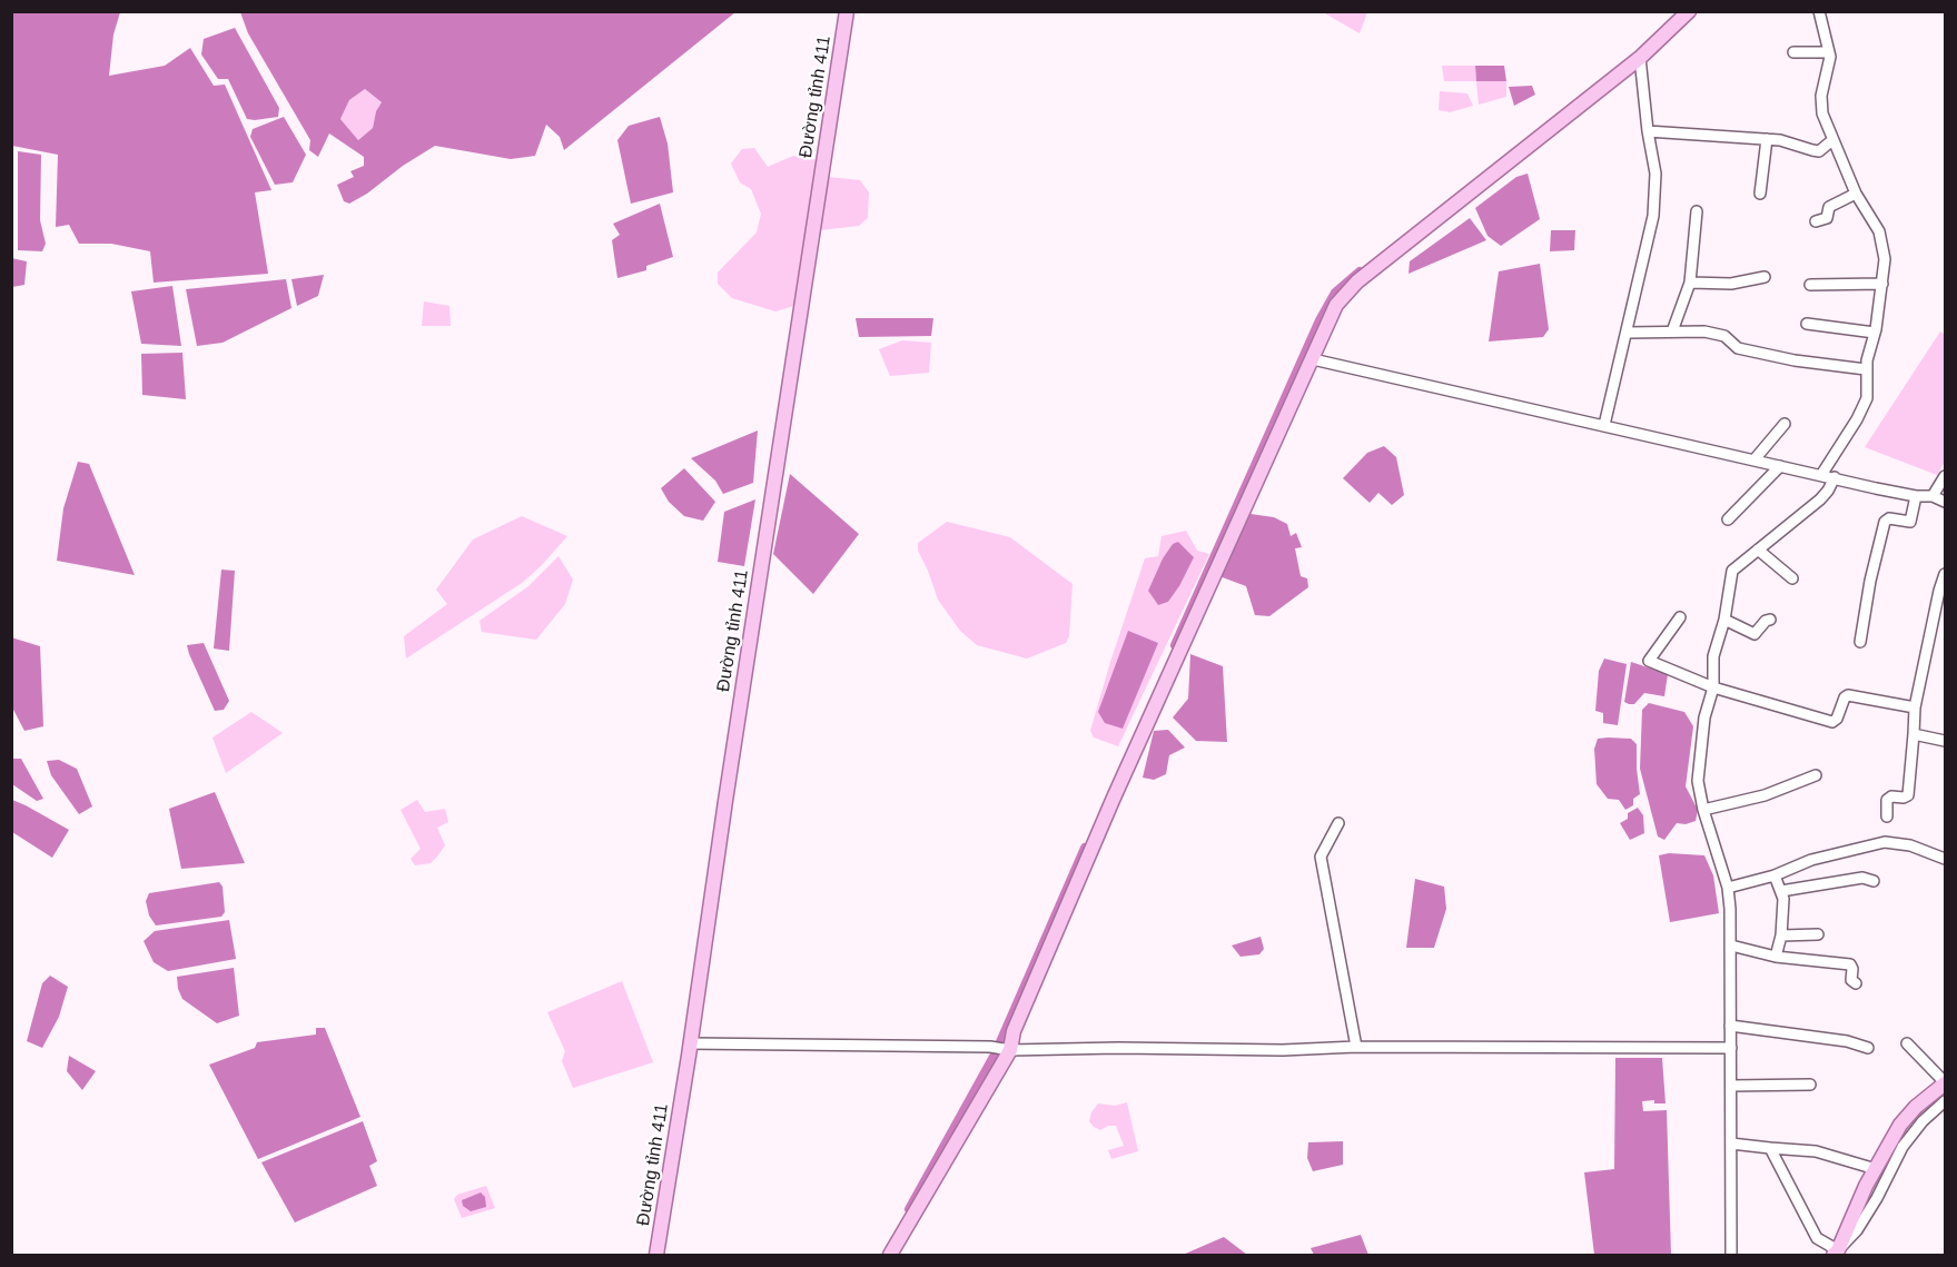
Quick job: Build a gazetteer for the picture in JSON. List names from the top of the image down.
{
  "streets": {
    "main road": ["Đường tỉnh 411"]
  }
}
